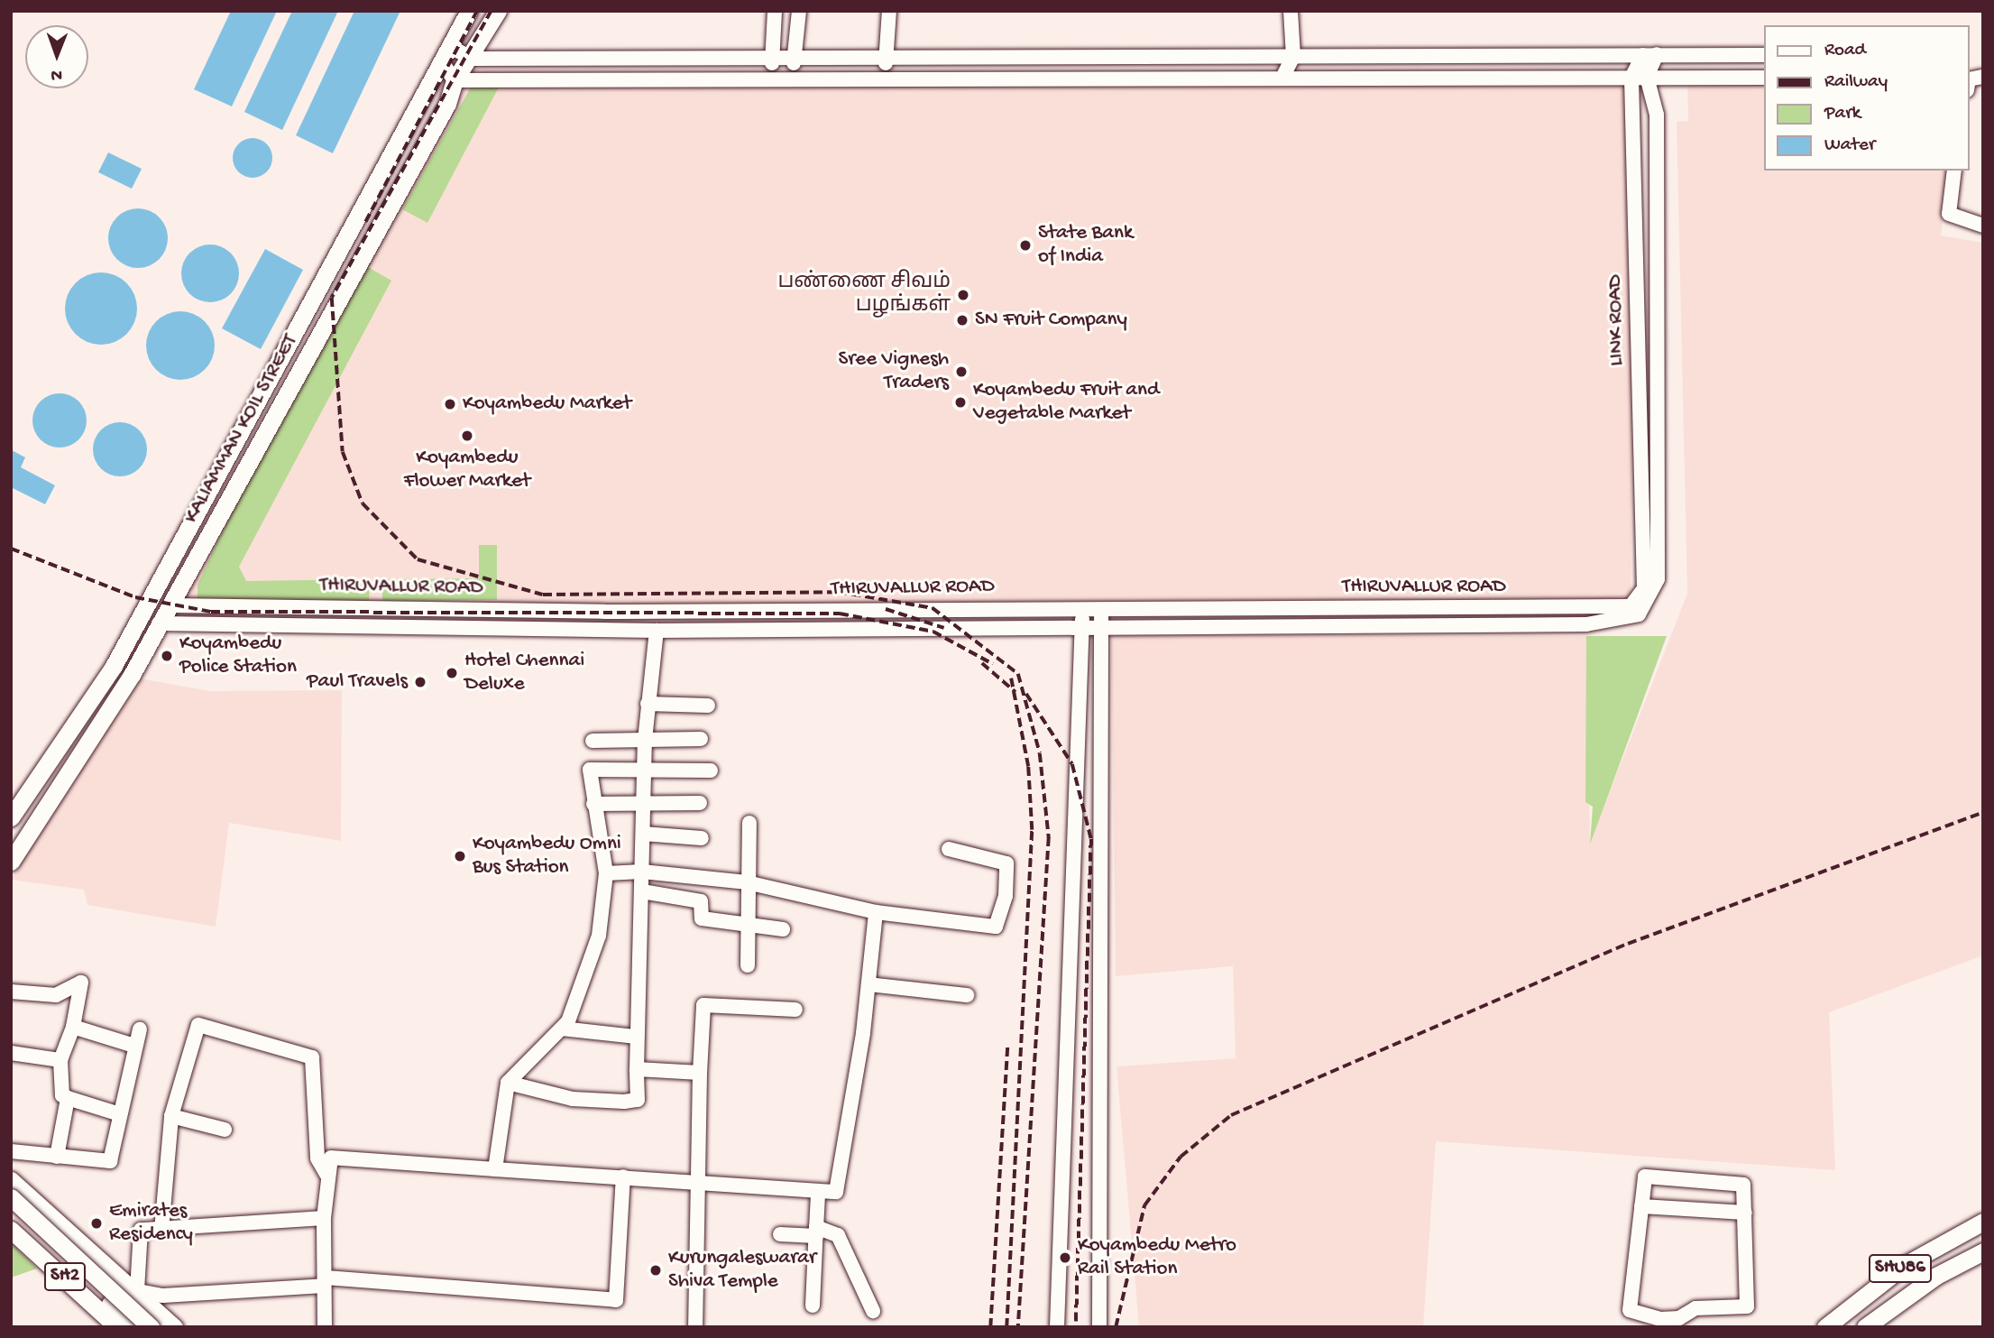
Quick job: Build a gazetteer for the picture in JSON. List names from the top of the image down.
{
  "streets": {
    "main road": ["KALIAMMAN KOIL STREET", "SHU86", "SH2"],
    "street": ["LINK ROAD", "THIRUVALLUR ROAD"]
  },
  "crossings": [
    ["LINK ROAD", "THIRUVALLUR ROAD"],
    ["KALIAMMAN KOIL STREET", "THIRUVALLUR ROAD"]
  ],
  "places": [
    "State Bank of India",
    "பண்ணை சிவம் பழங்கள்",
    "SN Fruit Company",
    "Sree Vignesh Traders",
    "Koyambedu Fruit and Vegetable Market",
    "Koyambedu Market",
    "Koyambedu Flower Market",
    "Koyambedu Police Station",
    "Hotel Chennai Deluxe",
    "Paul Travels",
    "Koyambedu Omni Bus Station",
    "Emirates Residency",
    "Koyambedu Metro Rail Station",
    "Kurungaleswarar Shiva Temple"
  ],
  "legend": [
    "Road",
    "Railway",
    "Park",
    "Water"
  ],
  "north": "bottom"
}
